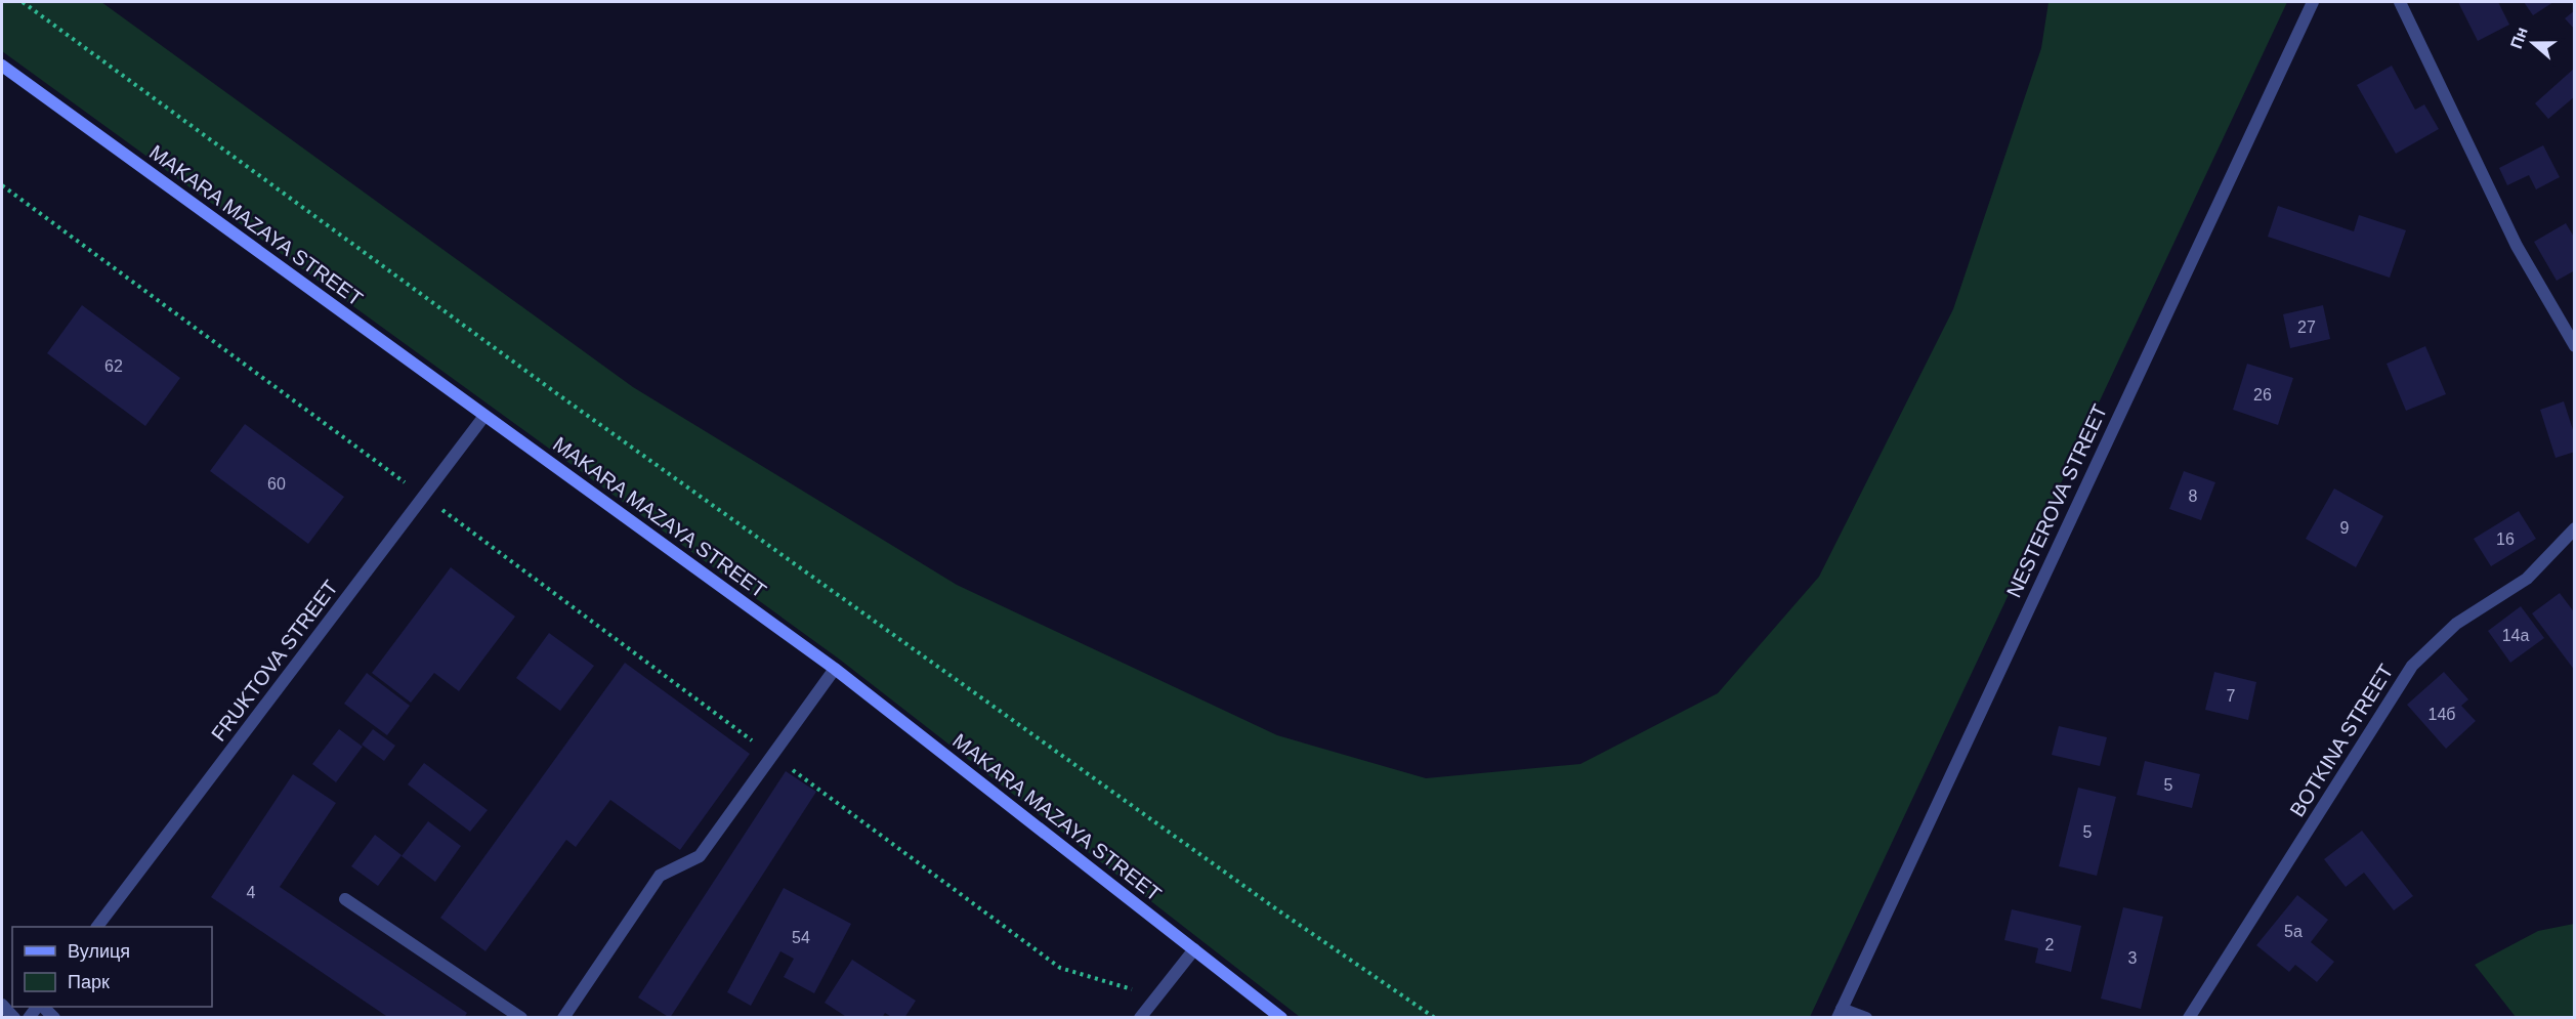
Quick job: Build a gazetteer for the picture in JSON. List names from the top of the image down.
{
  "streets": {
    "main road": ["MAKARA MAZAYA STREET"],
    "street": ["NESTEROVA STREET", "FRUKTOVA STREET", "BOTKINA STREET"]
  },
  "crossings": [
    ["MAKARA MAZAYA STREET", "FRUKTOVA STREET"]
  ],
  "house_numbers": [
    "27",
    "62",
    "26",
    "60",
    "8",
    "9",
    "16",
    "14а",
    "7",
    "14б",
    "5",
    "5",
    "4",
    "5а",
    "54",
    "2",
    "3"
  ],
  "legend": ["Вулиця", "Парк"],
  "north": "left"
}
